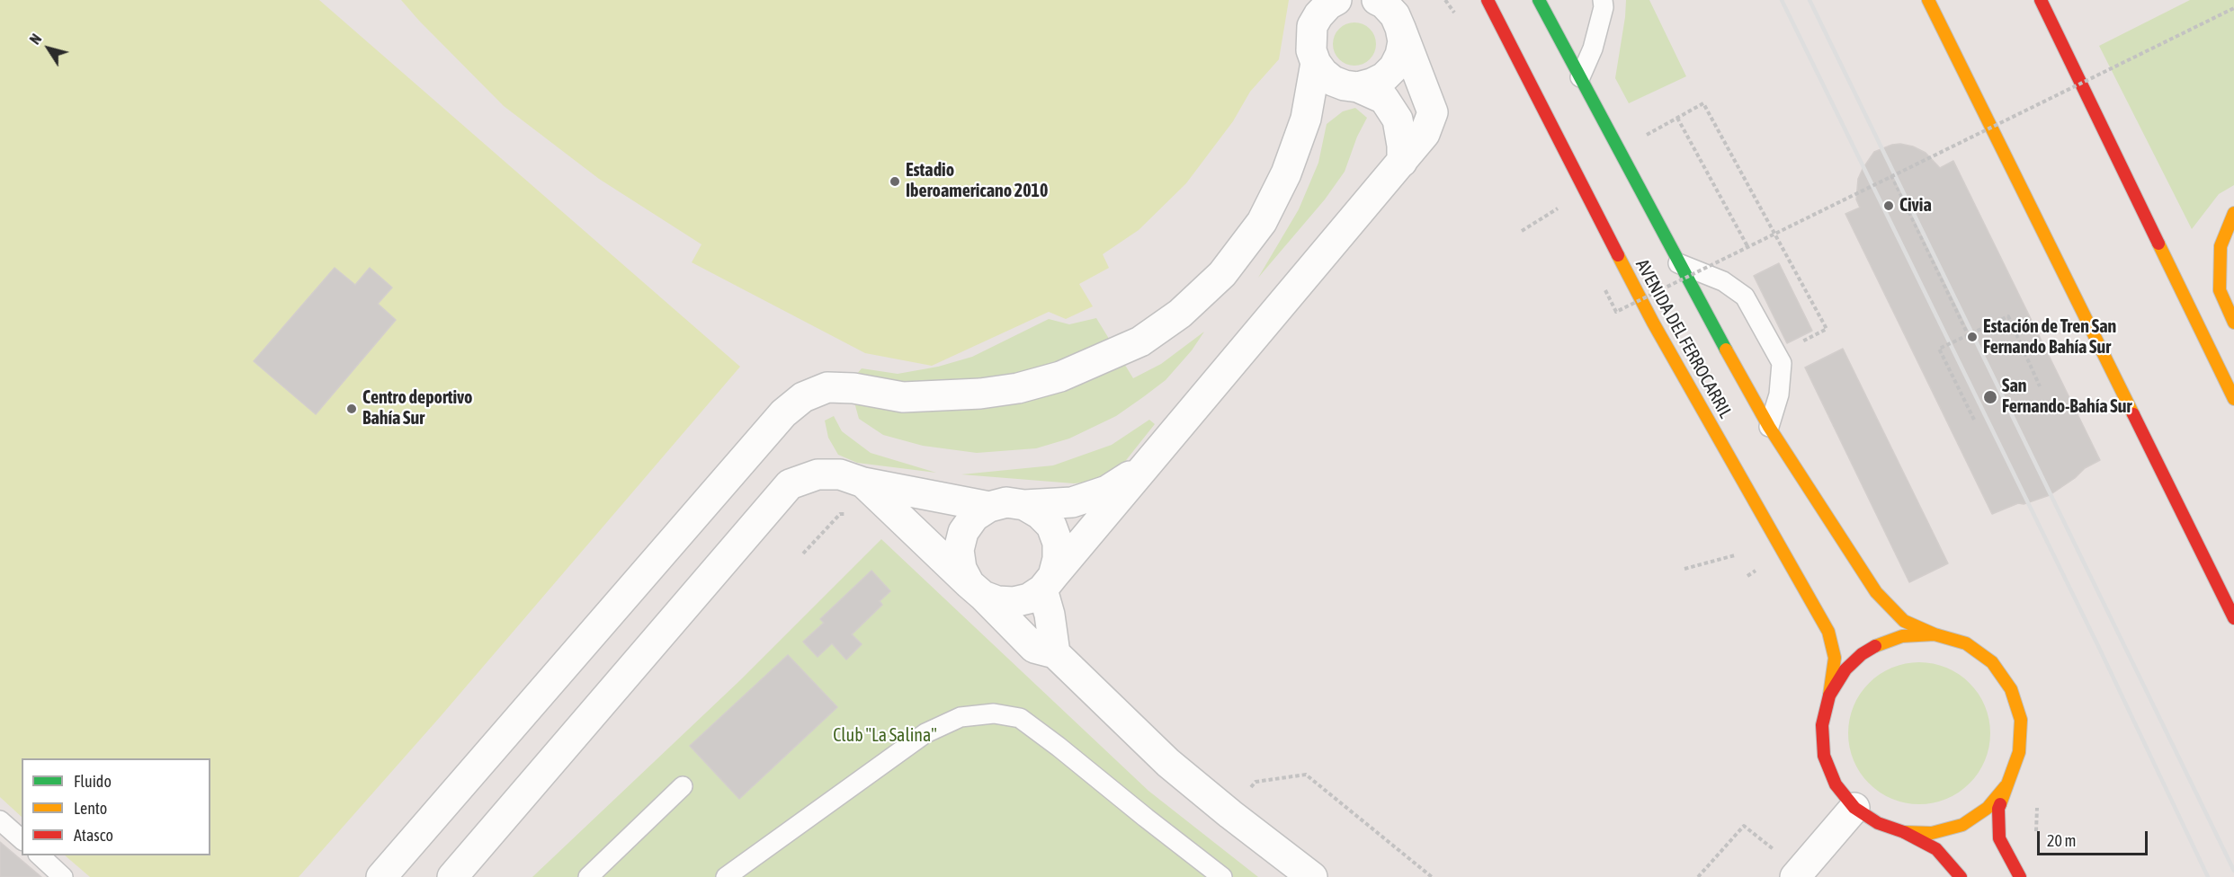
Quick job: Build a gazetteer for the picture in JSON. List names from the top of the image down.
{
  "streets": {
    "main road": ["AVENIDA DEL FERROCARRIL"]
  },
  "parks": ["Club \"La Salina\""],
  "places": [
    "Estadio Iberoamericano 2010",
    "Civia",
    "Estación de Tren San Fernando Bahía Sur",
    "San Fernando-Bahía Sur",
    "Centro deportivo Bahía Sur"
  ],
  "legend": ["Fluido", "Lento", "Atasco"],
  "scale_bar": "20 m",
  "north": "top left"
}
